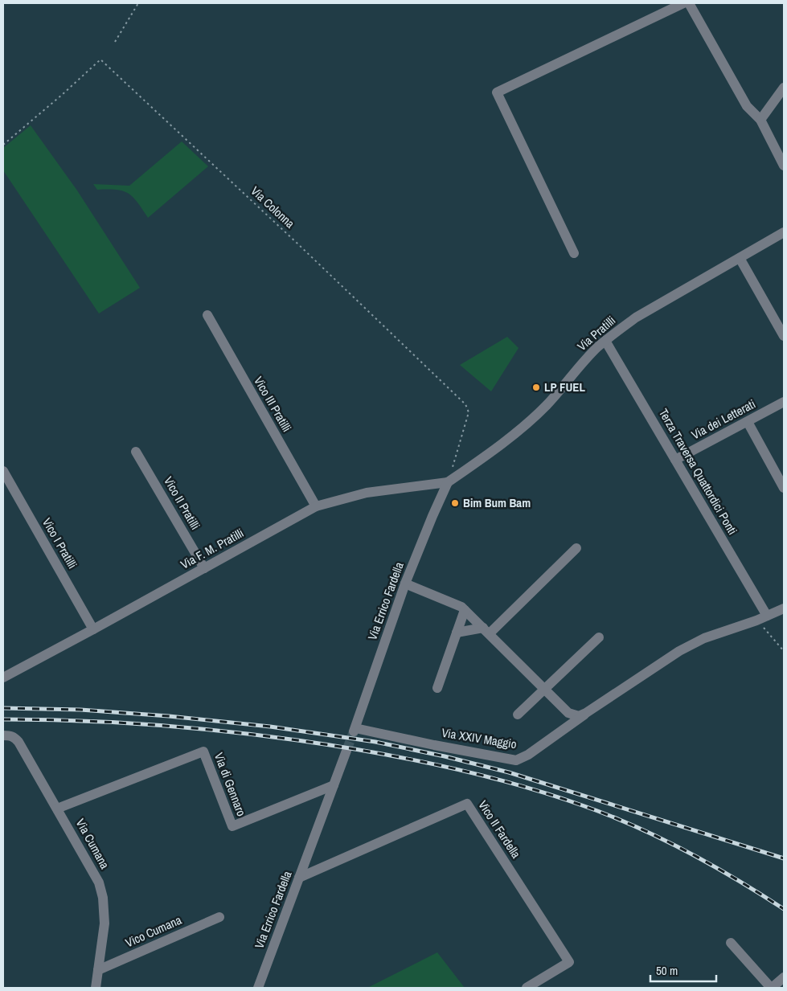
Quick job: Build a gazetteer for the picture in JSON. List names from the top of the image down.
{
  "streets": {
    "street": [
      "Via Pratilli",
      "Vico III Pratilli",
      "Via dei Letterati",
      "Terza Traversa Quattordici Ponti",
      "Vico II Pratilli",
      "Vico I Pratilli",
      "Via F. M. Pratilli",
      "Via Errico Fardella",
      "Via XXIV Maggio",
      "Via di Gennaro",
      "Vico II Fardella",
      "Via Cumana",
      "Vico Cumana"
    ],
    "path": ["Via Colonna"]
  },
  "crossings": [
    ["Via Colonna", "Via Pratilli"],
    ["Via Colonna", "Via F. M. Pratilli"],
    ["Via Colonna", "Via Errico Fardella"],
    ["Via Pratilli", "Terza Traversa Quattordici Ponti"],
    ["Via Pratilli", "Via F. M. Pratilli"],
    ["Via Pratilli", "Via Errico Fardella"],
    ["Vico III Pratilli", "Via F. M. Pratilli"],
    ["Via dei Letterati", "Terza Traversa Quattordici Ponti"],
    ["Vico II Pratilli", "Via F. M. Pratilli"],
    ["Vico I Pratilli", "Via F. M. Pratilli"],
    ["Via F. M. Pratilli", "Via Errico Fardella"],
    ["Via Errico Fardella", "Via XXIV Maggio"],
    ["Via Errico Fardella", "Via di Gennaro"],
    ["Via Errico Fardella", "Vico II Fardella"],
    ["Via di Gennaro", "Via Cumana"],
    ["Via Cumana", "Vico Cumana"]
  ],
  "places": ["LP FUEL", "Bim Bum Bam"],
  "scale_bar": "50 m"
}
